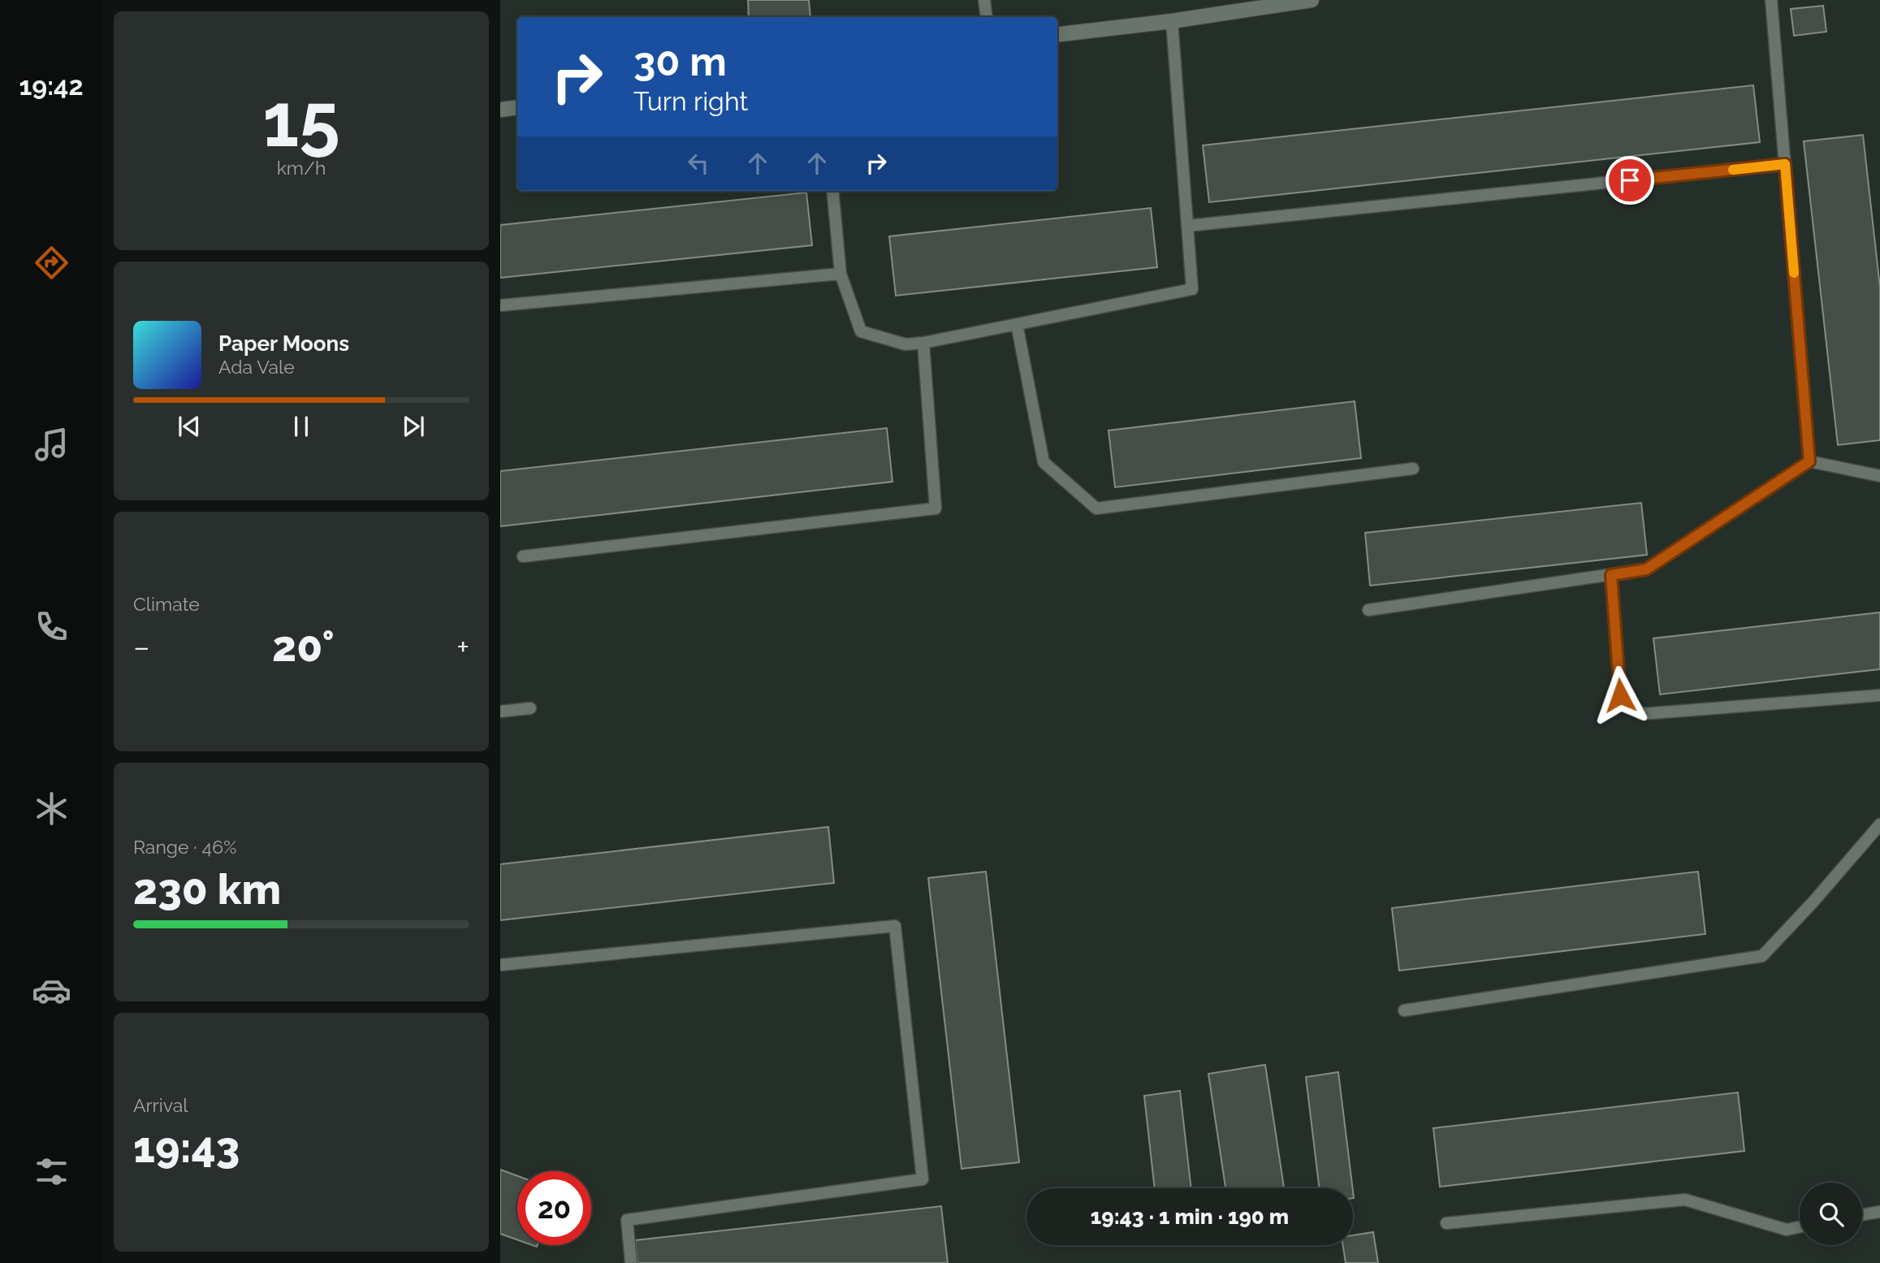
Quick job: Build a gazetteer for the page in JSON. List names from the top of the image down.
{
  "page": {
    "tabs": "19:42",
    "tile": [
      ["15", "km/h"],
      "Climate",
      ["Range · 46%", "230 km"],
      ["Arrival", "19:43"]
    ],
    "turn": ["30 m", "Turn right"],
    "song": ["Paper Moons", "Ada Vale"],
    "heat": ["−", "20°", "+"],
    "limit": "20",
    "trip": "19:43 · 1 min · 190 m"
  }
}
